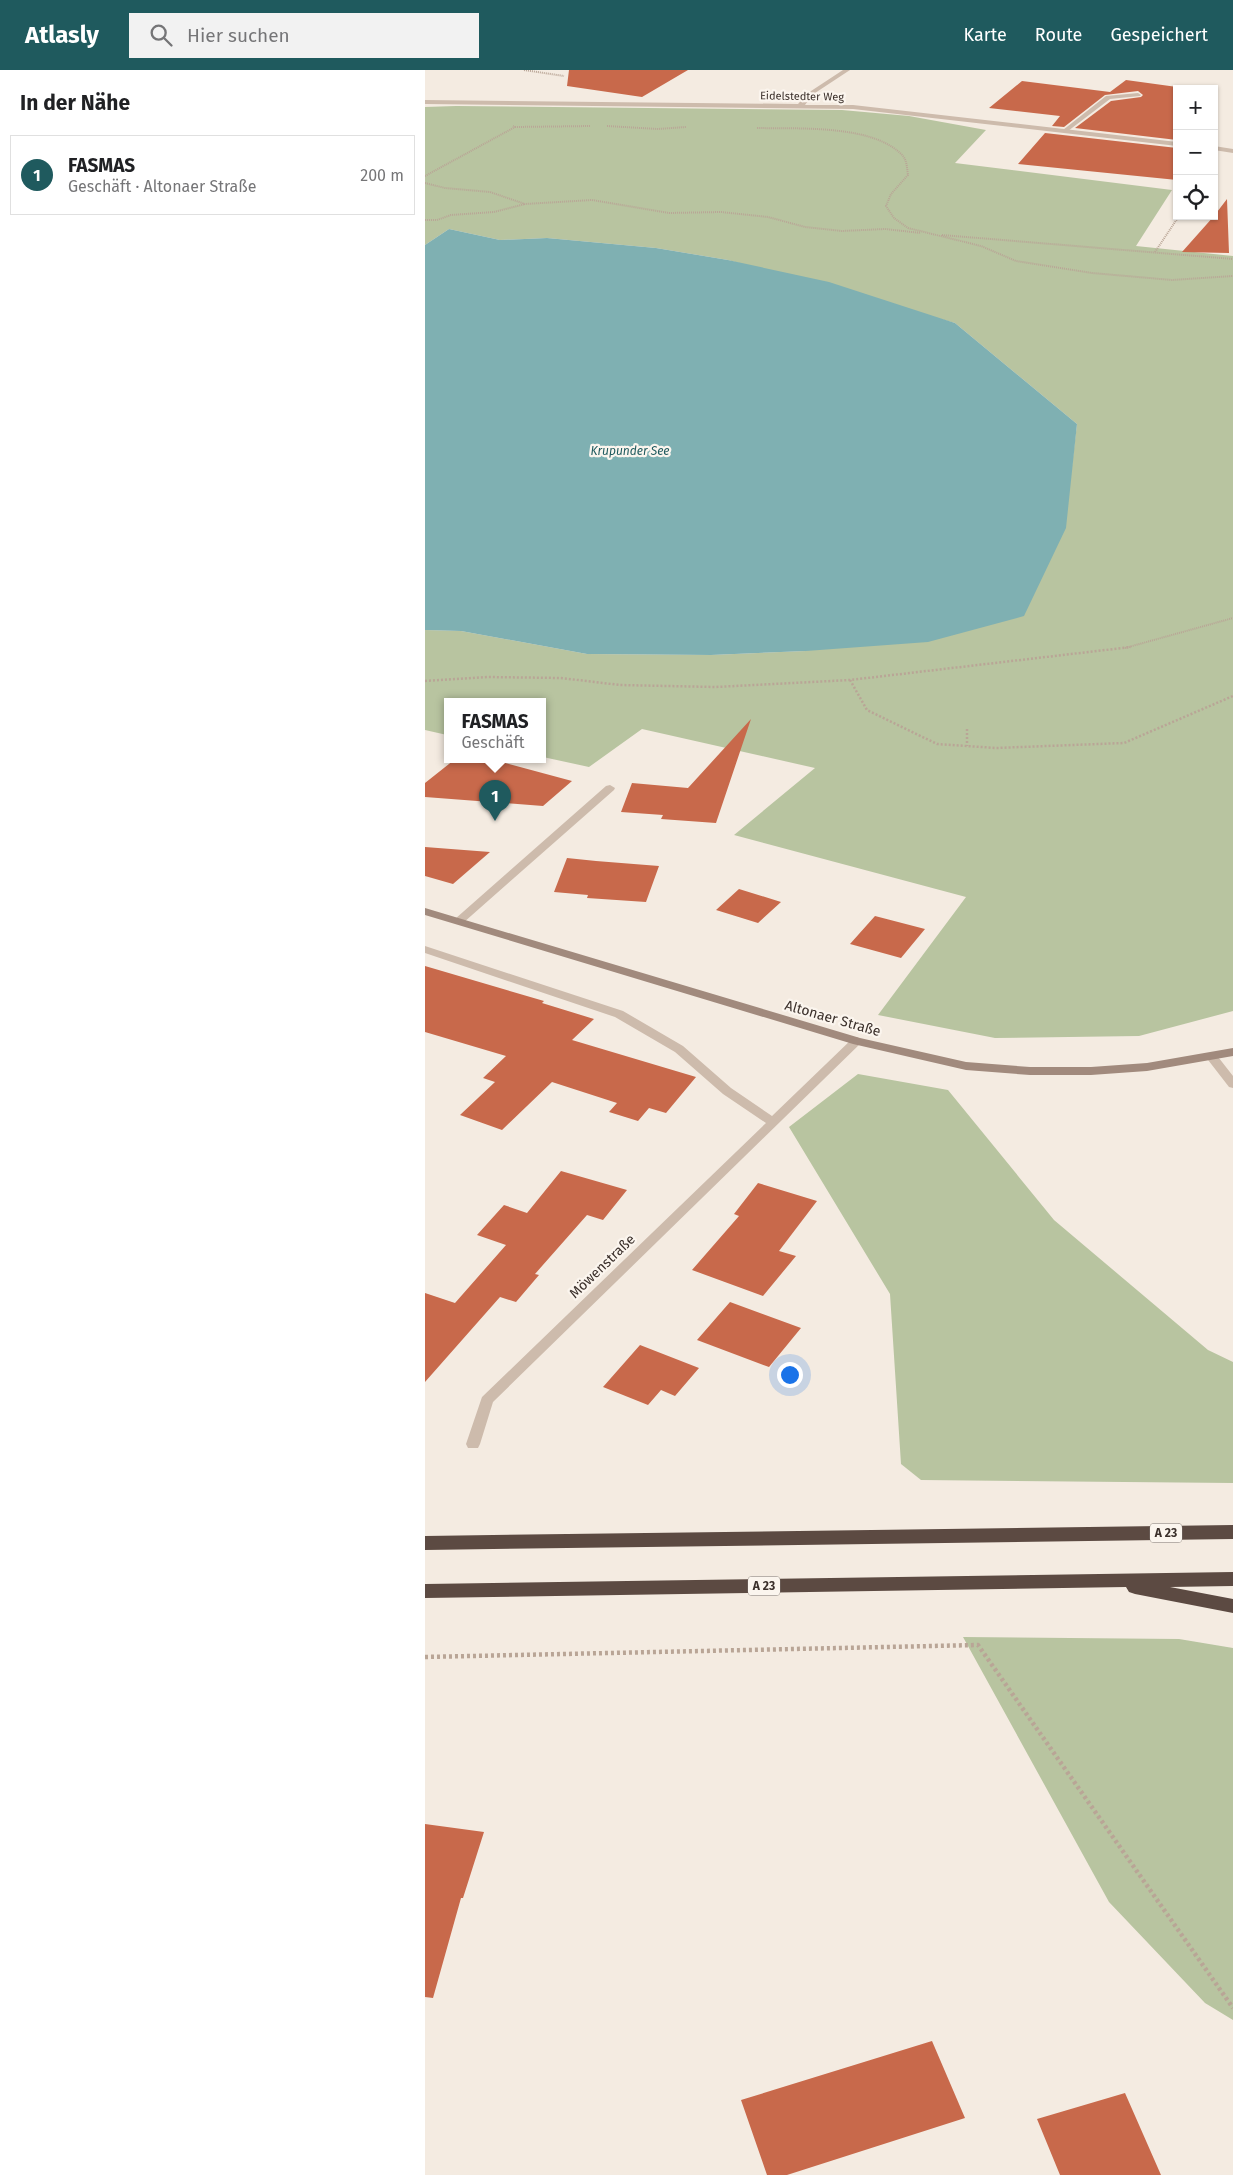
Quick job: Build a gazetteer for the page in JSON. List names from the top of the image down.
{
  "streets": {
    "highway": ["A 23"],
    "main road": ["Altonaer Straße"],
    "street": ["Eidelstedter Weg", "Möwenstraße"]
  },
  "crossings": [
    ["Altonaer Straße", "Möwenstraße"]
  ],
  "water": ["Krupunder See"],
  "page": {
    "header": "Atlasly",
    "search": "Hier suchen",
    "nav": ["Karte", "Route", "Gespeichert"],
    "heading": "In der Nähe",
    "map_buttons": ["+", "−"],
    "list": [
      {
        "mark": "1",
        "name": "FASMAS",
        "note": "Geschäft · Altonaer Straße",
        "value": "200 m"
      }
    ],
    "popup": ["FASMAS", "Geschäft"],
    "pins": "1"
  }
}
